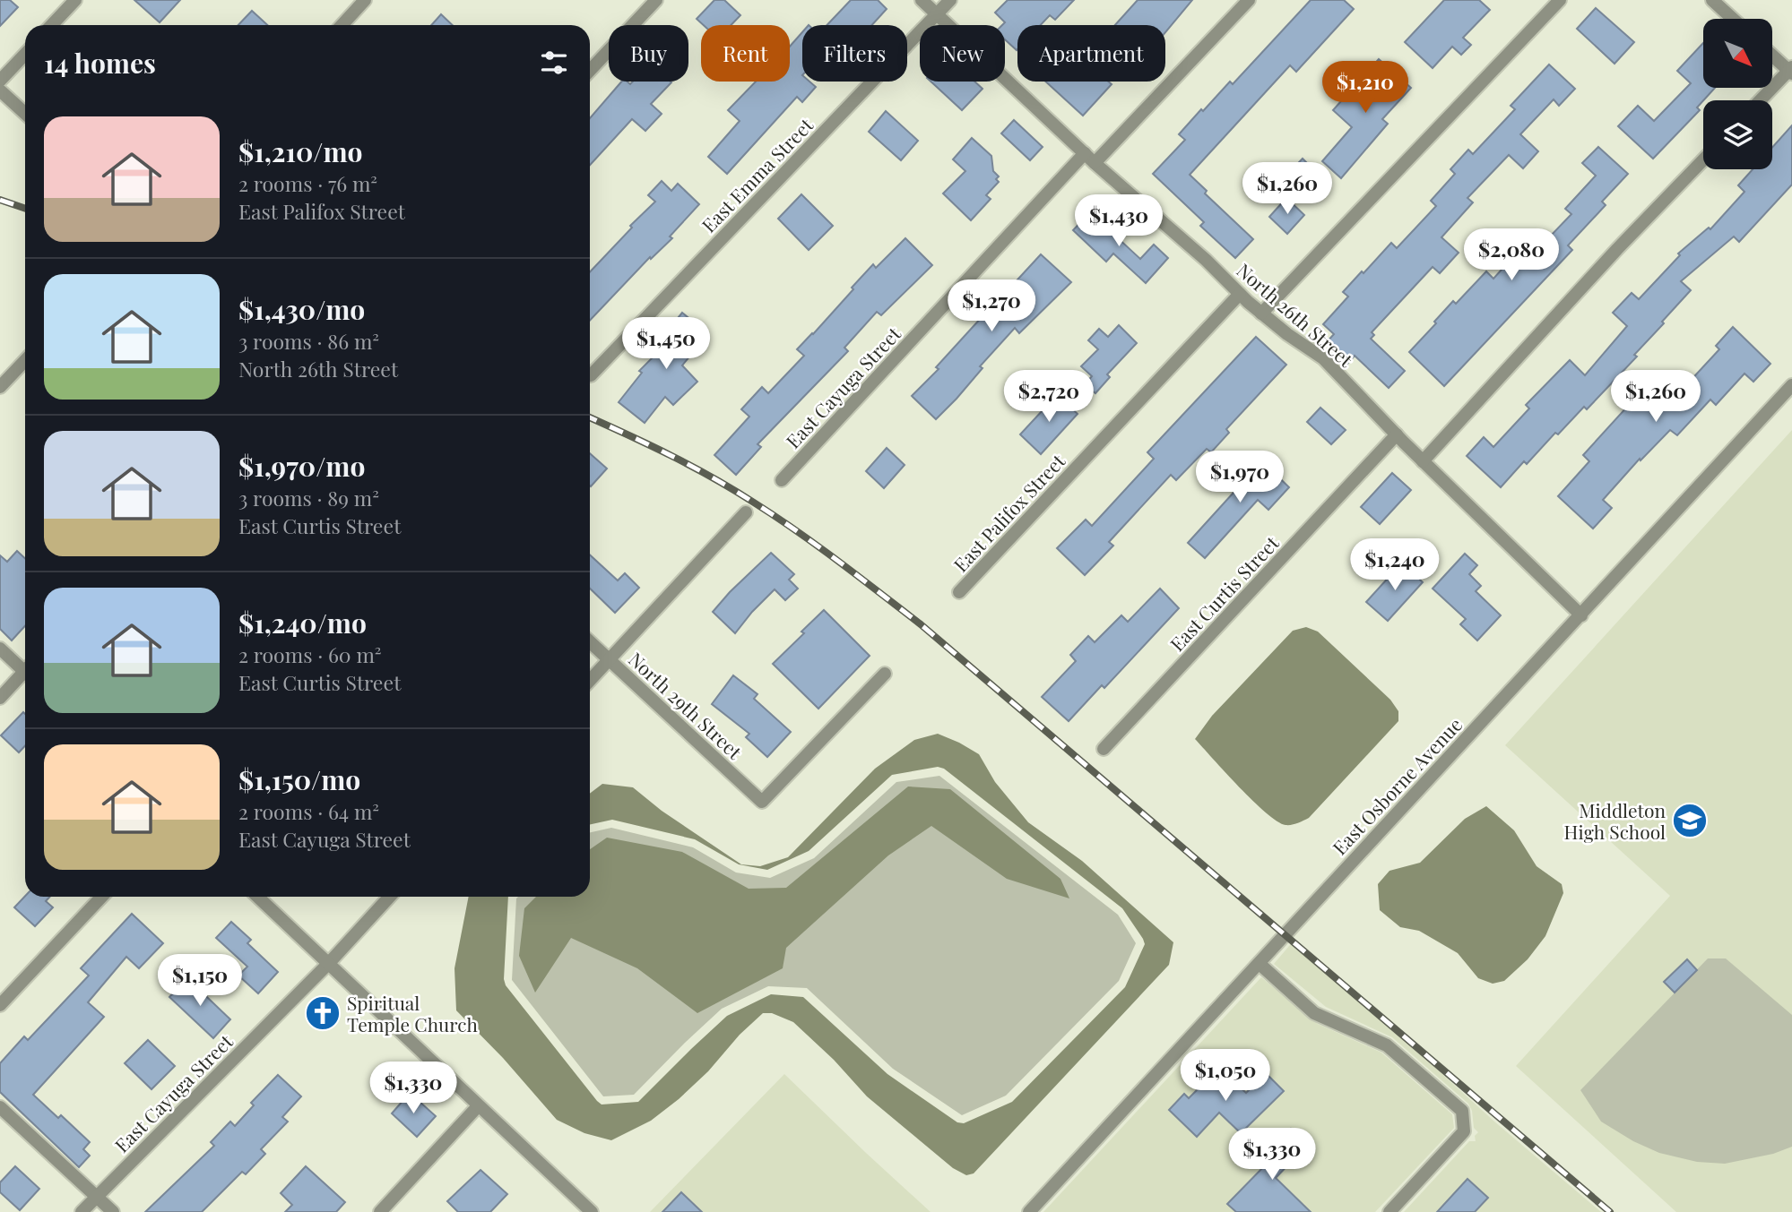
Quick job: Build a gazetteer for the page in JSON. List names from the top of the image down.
{
  "streets": {
    "street": [
      "East Emma Street",
      "North 26th Street",
      "East Cayuga Street",
      "East Palifox Street",
      "East Curtis Street",
      "North 29th Street",
      "East Osborne Avenue"
    ]
  },
  "crossings": [
    ["East Emma Street", "North 26th Street"],
    ["North 26th Street", "East Cayuga Street"],
    ["North 26th Street", "East Palifox Street"],
    ["North 26th Street", "East Curtis Street"],
    ["North 26th Street", "East Osborne Avenue"]
  ],
  "places": {
    "school or university": ["Middleton High School"],
    "church": ["Spiritual Temple Church"]
  },
  "north": "bottom right",
  "page": {
    "chip": [
      "Buy",
      "Rent",
      "Filters",
      "New",
      "Apartment"
    ],
    "heading": "14 homes",
    "price": [
      "$1,210",
      "$1,260",
      "$1,430",
      "$2,080",
      "$1,270",
      "$1,450",
      "$2,720",
      "$1,260",
      "$1,970",
      "$1,240",
      "$1,150",
      "$1,050",
      "$1,330",
      "$1,330"
    ],
    "list": [
      {
        "name": "$1,210/mo",
        "note": "2 rooms · 76 m² · East Palifox Street"
      },
      {
        "name": "$1,430/mo",
        "note": "3 rooms · 86 m² · North 26th Street"
      },
      {
        "name": "$1,970/mo",
        "note": "3 rooms · 89 m² · East Curtis Street"
      },
      {
        "name": "$1,240/mo",
        "note": "2 rooms · 60 m² · East Curtis Street"
      },
      {
        "name": "$1,150/mo",
        "note": "2 rooms · 64 m² · East Cayuga Street"
      }
    ]
  }
}
